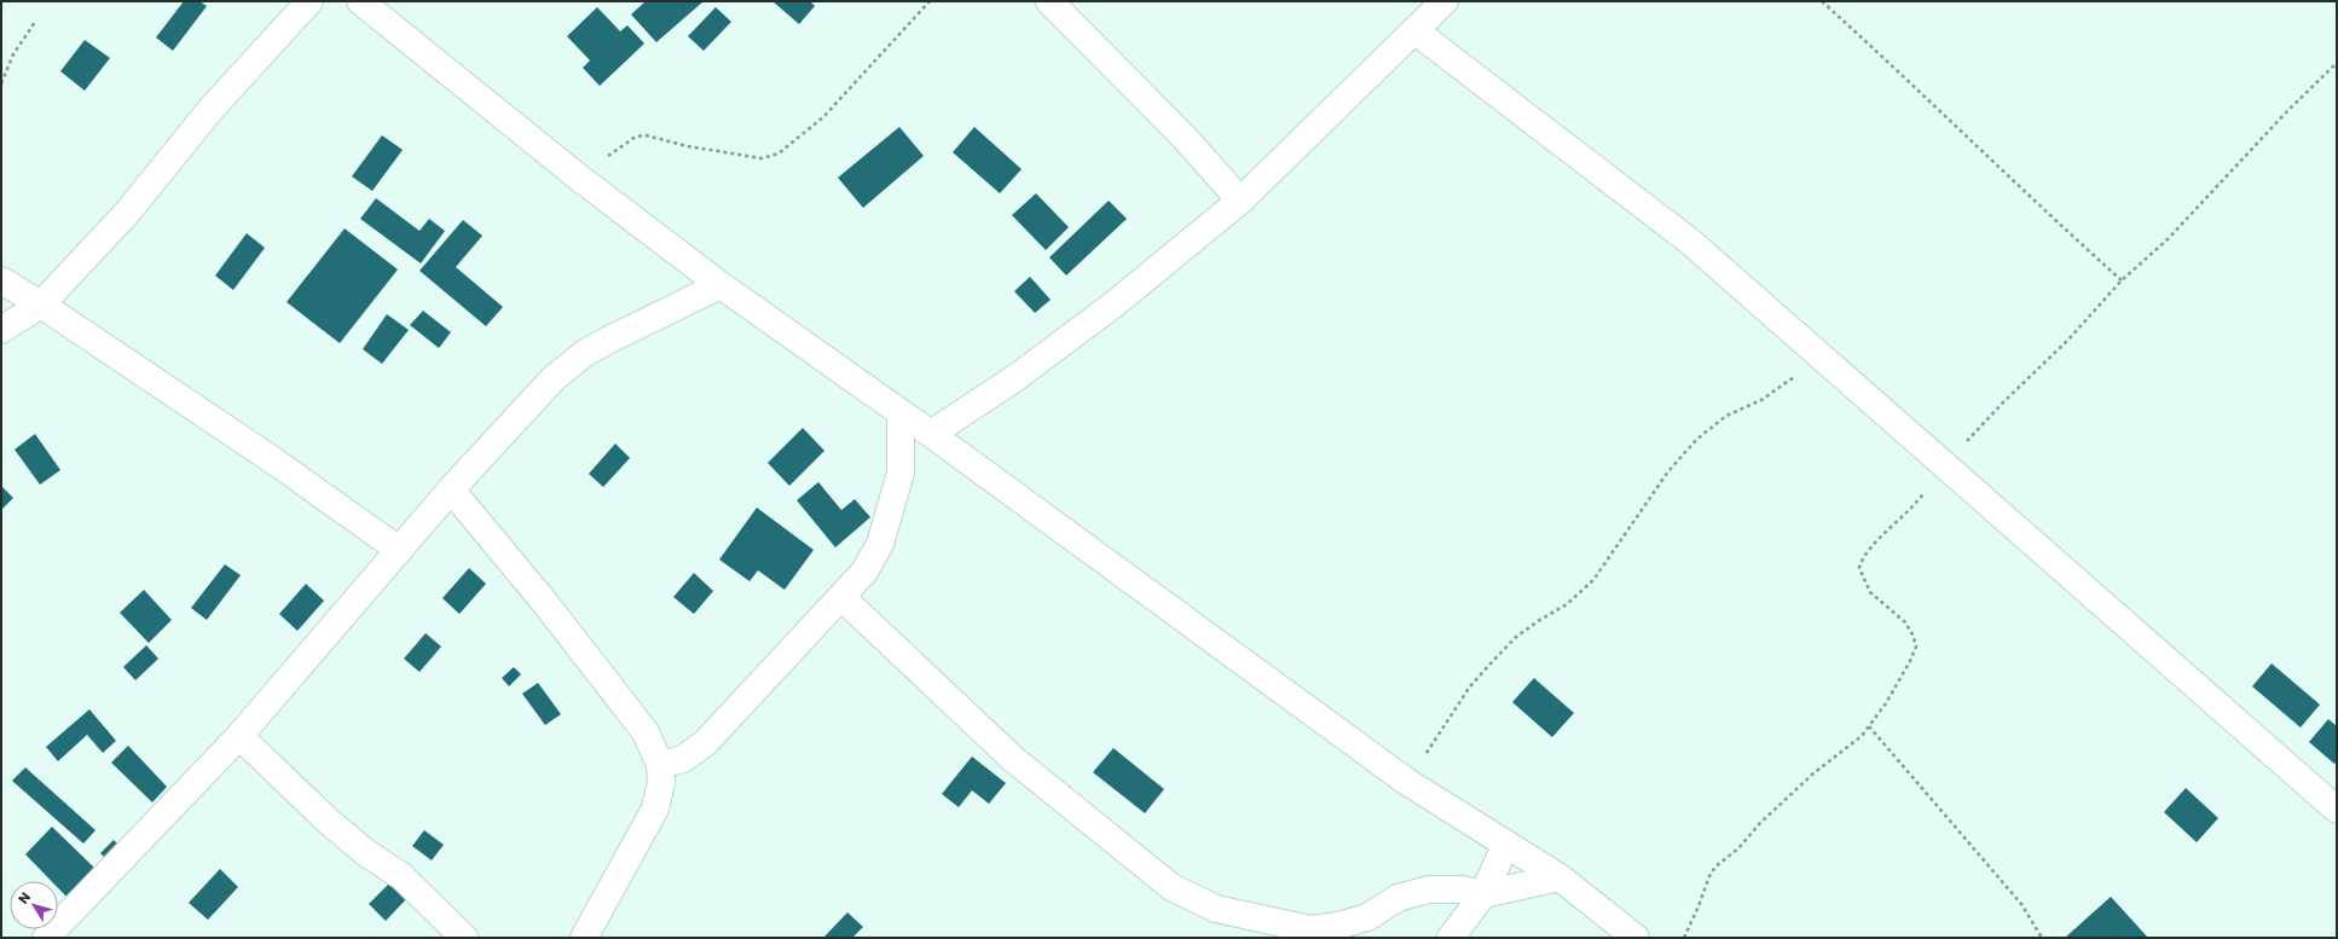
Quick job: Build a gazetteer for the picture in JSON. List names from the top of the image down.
{
  "north": "top left"
}
